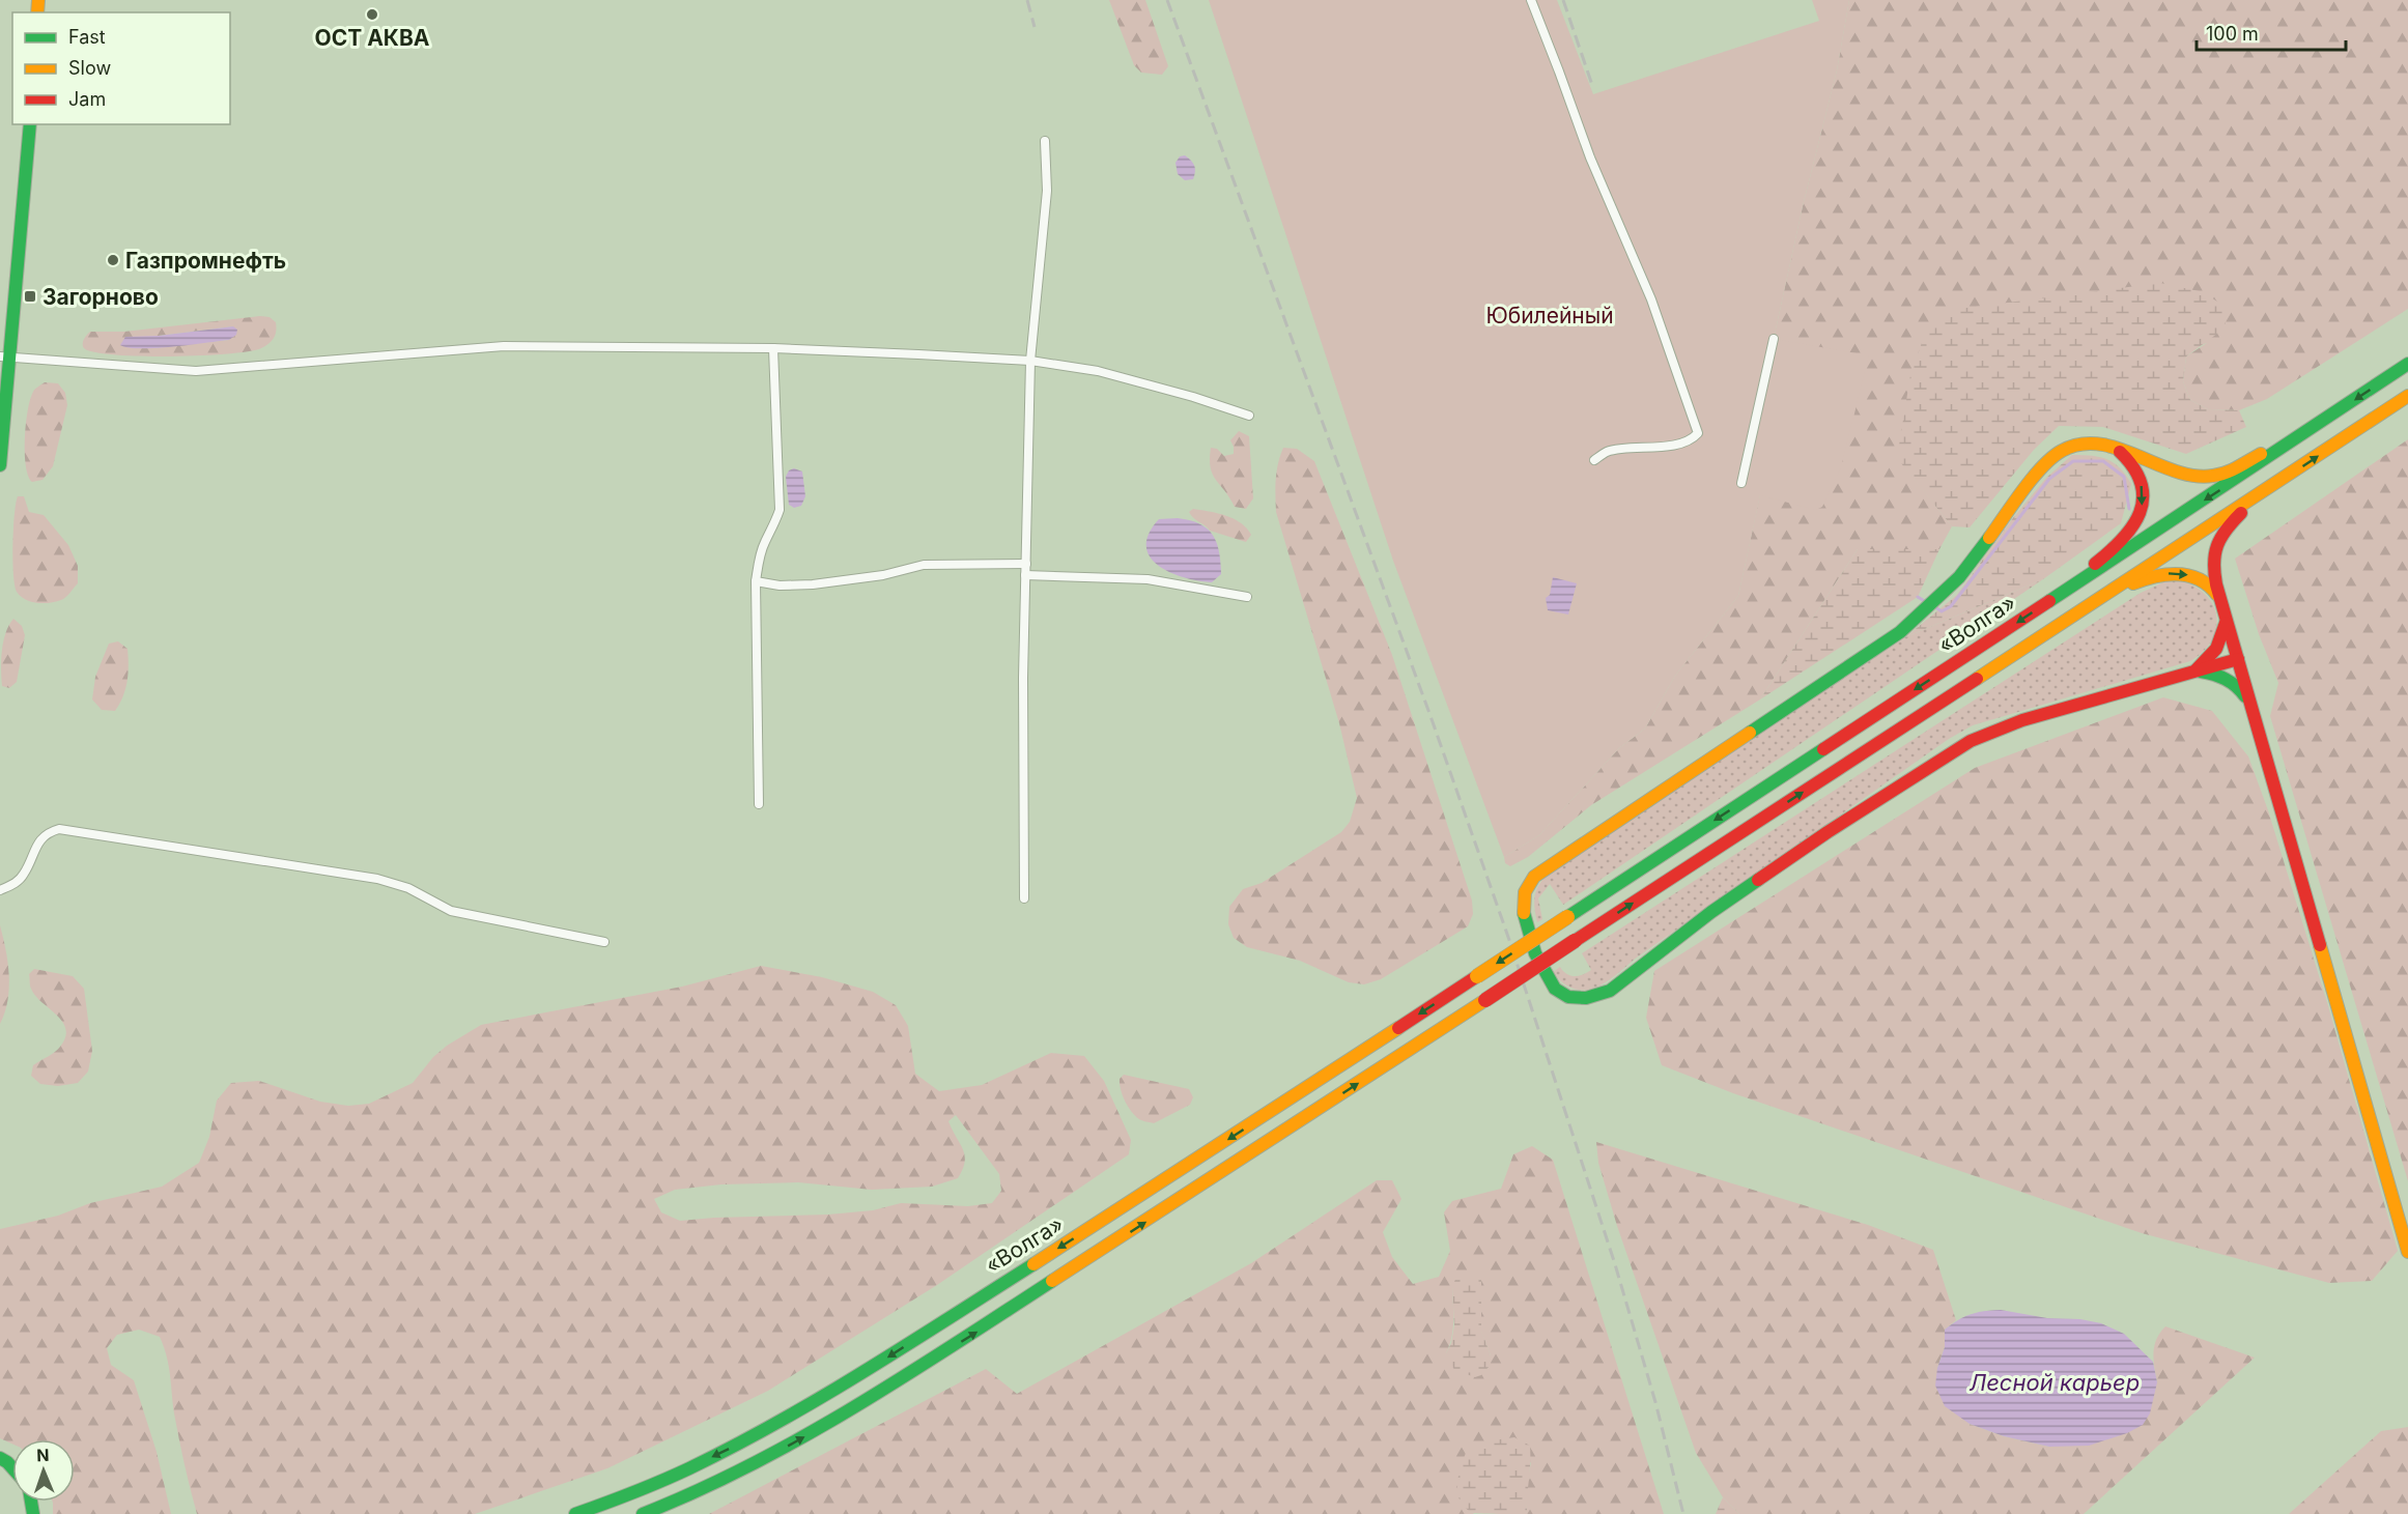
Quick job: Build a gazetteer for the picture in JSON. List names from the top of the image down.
{
  "streets": {
    "main road": ["«Волга»"]
  },
  "water": ["Лесной карьер"],
  "parks": ["Юбилейный"],
  "places": {
    "other": ["ОСТ АКВА", "Газпромнефть"],
    "transit": ["Загорново"]
  },
  "legend": ["Fast", "Slow", "Jam"],
  "scale_bar": "100 m",
  "north": "top"
}
